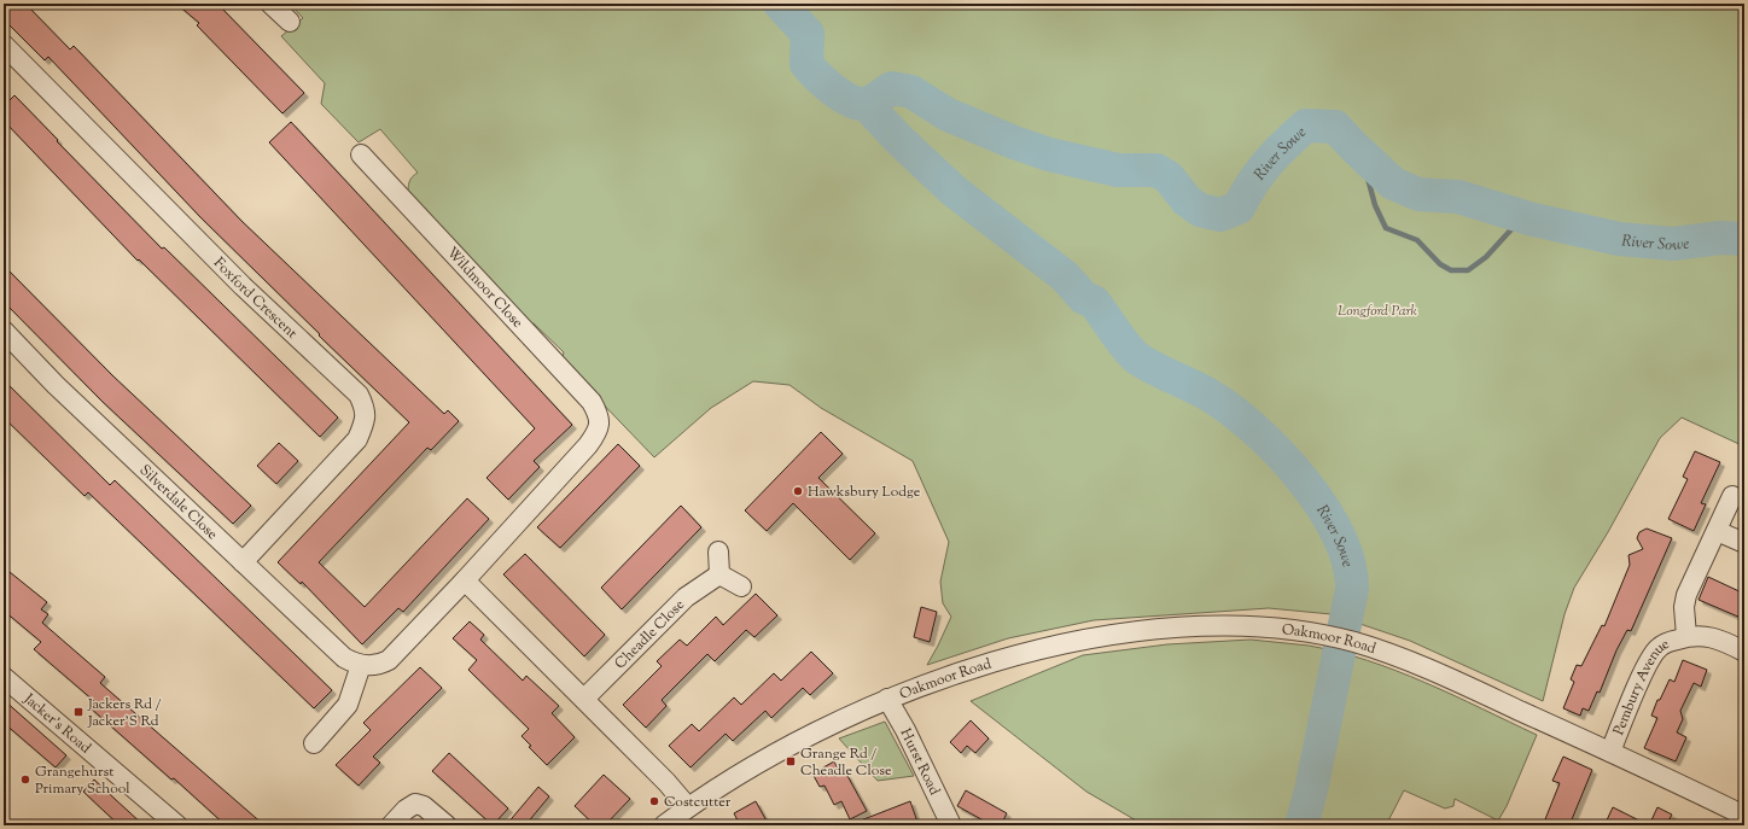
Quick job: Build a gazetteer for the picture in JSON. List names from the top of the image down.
{
  "streets": {
    "street": [
      "Wildmoor Close",
      "Foxford Crescent",
      "Silverdale Close",
      "Cheadle Close",
      "Oakmoor Road",
      "Pembury Avenue",
      "Jacker's Road",
      "Hurst Road"
    ]
  },
  "crossings": [
    ["Foxford Crescent", "Silverdale Close"],
    ["Oakmoor Road", "Pembury Avenue"],
    ["Oakmoor Road", "Hurst Road"]
  ],
  "water": ["River Sowe"],
  "parks": ["Longford Park"],
  "places": {
    "other": ["Hawksbury Lodge", "Grangehurst Primary School", "Costcutter"],
    "transit": ["Jackers Rd / Jacker'S Rd", "Grange Rd / Cheadle Close"]
  }
}
